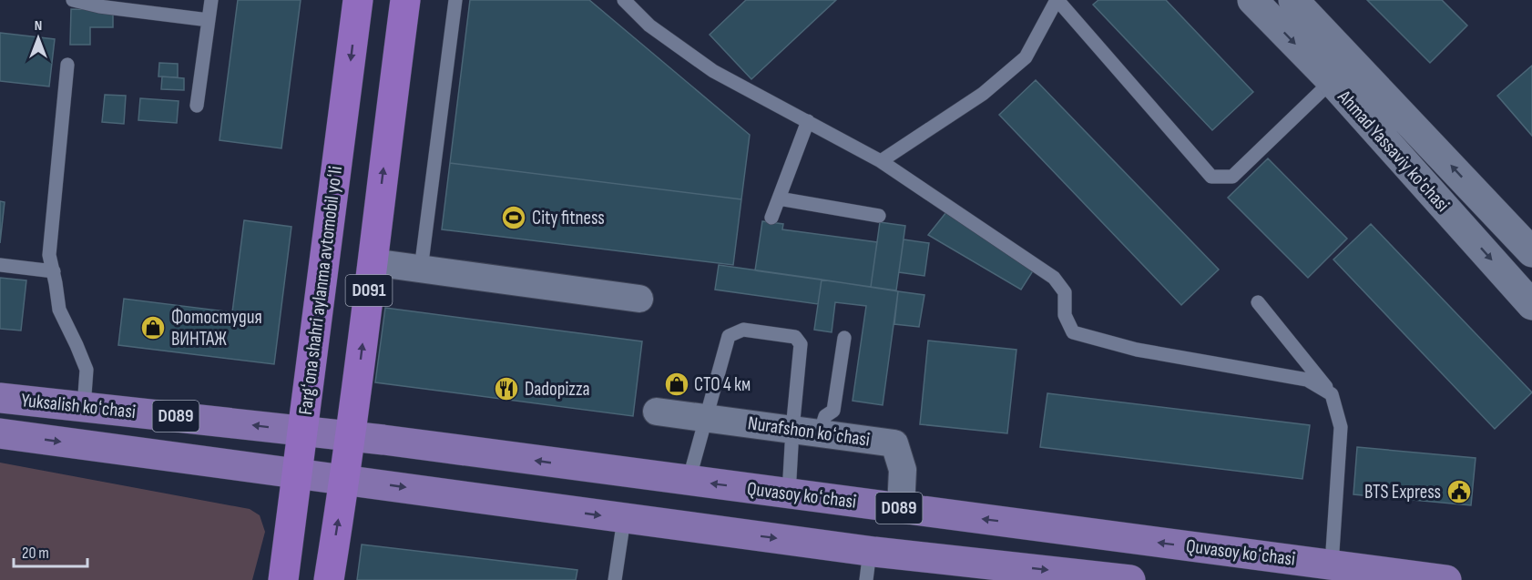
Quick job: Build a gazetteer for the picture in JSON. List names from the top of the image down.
{
  "streets": {
    "highway": ["Fargʻona shahri aylanma avtomobil yoʻli", "D091"],
    "main road": [
      "Ahmad Yassaviy ko'chasi",
      "Yuksalish koʻchasi",
      "D089",
      "Quvasoy koʻchasi"
    ],
    "street": ["Nurafshon koʻchasi"]
  },
  "crossings": [
    ["Fargʻona shahri aylanma avtomobil yoʻli", "Yuksalish koʻchasi"],
    ["D091", "Yuksalish koʻchasi"],
    ["D091", "D089"],
    ["D091", "Quvasoy koʻchasi"],
    ["Yuksalish koʻchasi", "D089"],
    ["Yuksalish koʻchasi", "Quvasoy koʻchasi"],
    ["Nurafshon koʻchasi", "Quvasoy koʻchasi"]
  ],
  "places": {
    "sports": ["City fitness"],
    "shop": ["Фотостудия ВИНТАЖ", "СТО 4 км"],
    "restaurant": ["Dadopizza"],
    "public building": ["BTS Express"]
  },
  "scale_bar": "20 m",
  "north": "top"
}
